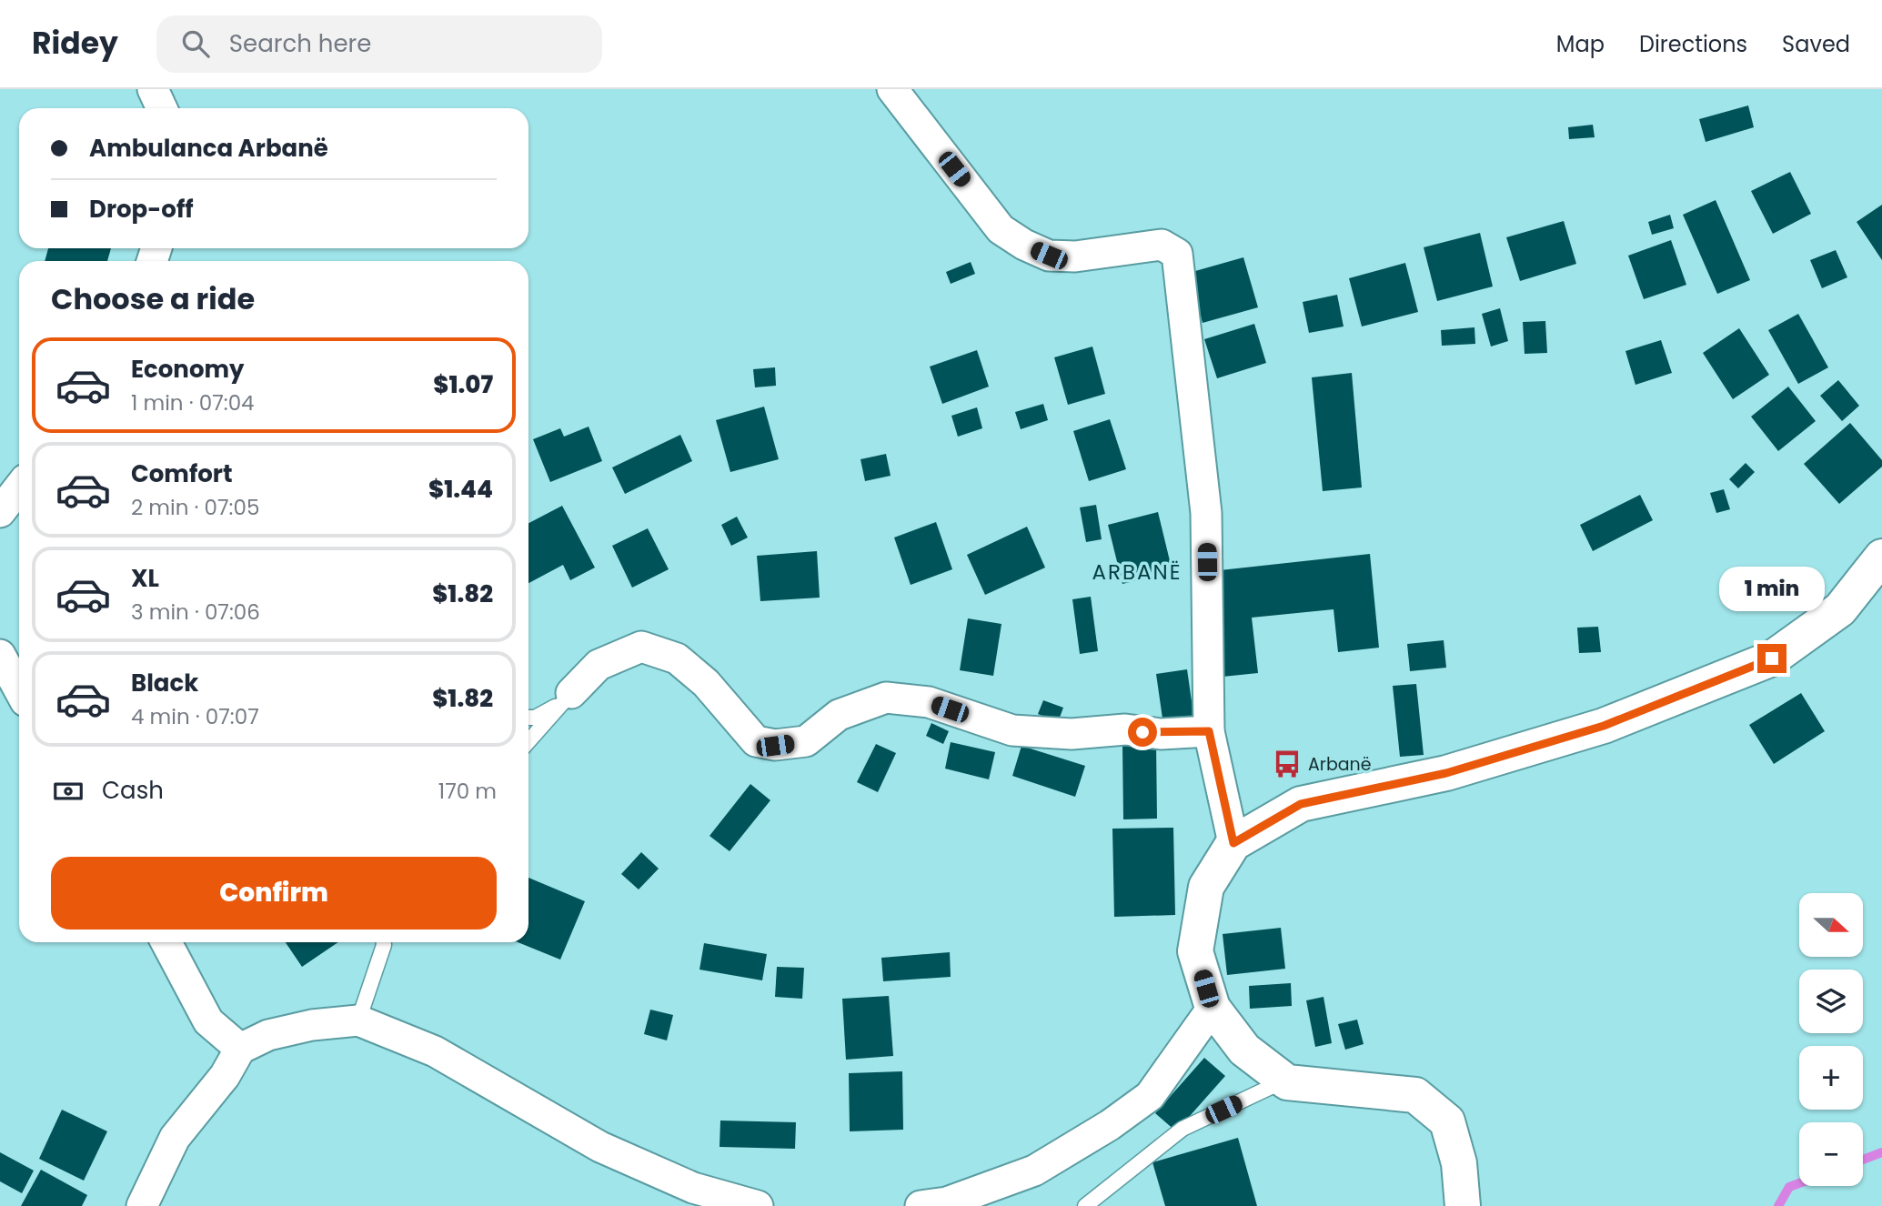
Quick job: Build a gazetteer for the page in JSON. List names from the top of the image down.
{
  "districts": ["ARBANË"],
  "places": {
    "bus stop": ["Arbanë"]
  },
  "north": "right",
  "page": {
    "header": "Ridey",
    "search": "Search here",
    "nav": ["Map", "Directions", "Saved"],
    "banner": ["Ambulanca Arbanë", "Drop-off"],
    "heading": "Choose a ride",
    "list": [
      {
        "name": "Economy",
        "note": "1 min · 07:04",
        "value": "$1.07"
      },
      {
        "name": "Comfort",
        "note": "2 min · 07:05",
        "value": "$1.44"
      },
      {
        "name": "XL",
        "note": "3 min · 07:06",
        "value": "$1.82"
      },
      {
        "name": "Black",
        "note": "4 min · 07:07",
        "value": "$1.82"
      }
    ],
    "bubble": "1 min",
    "pay": ["Cash", "170 m"],
    "buttons": "Confirm",
    "map_buttons": ["+", "−"]
  }
}
